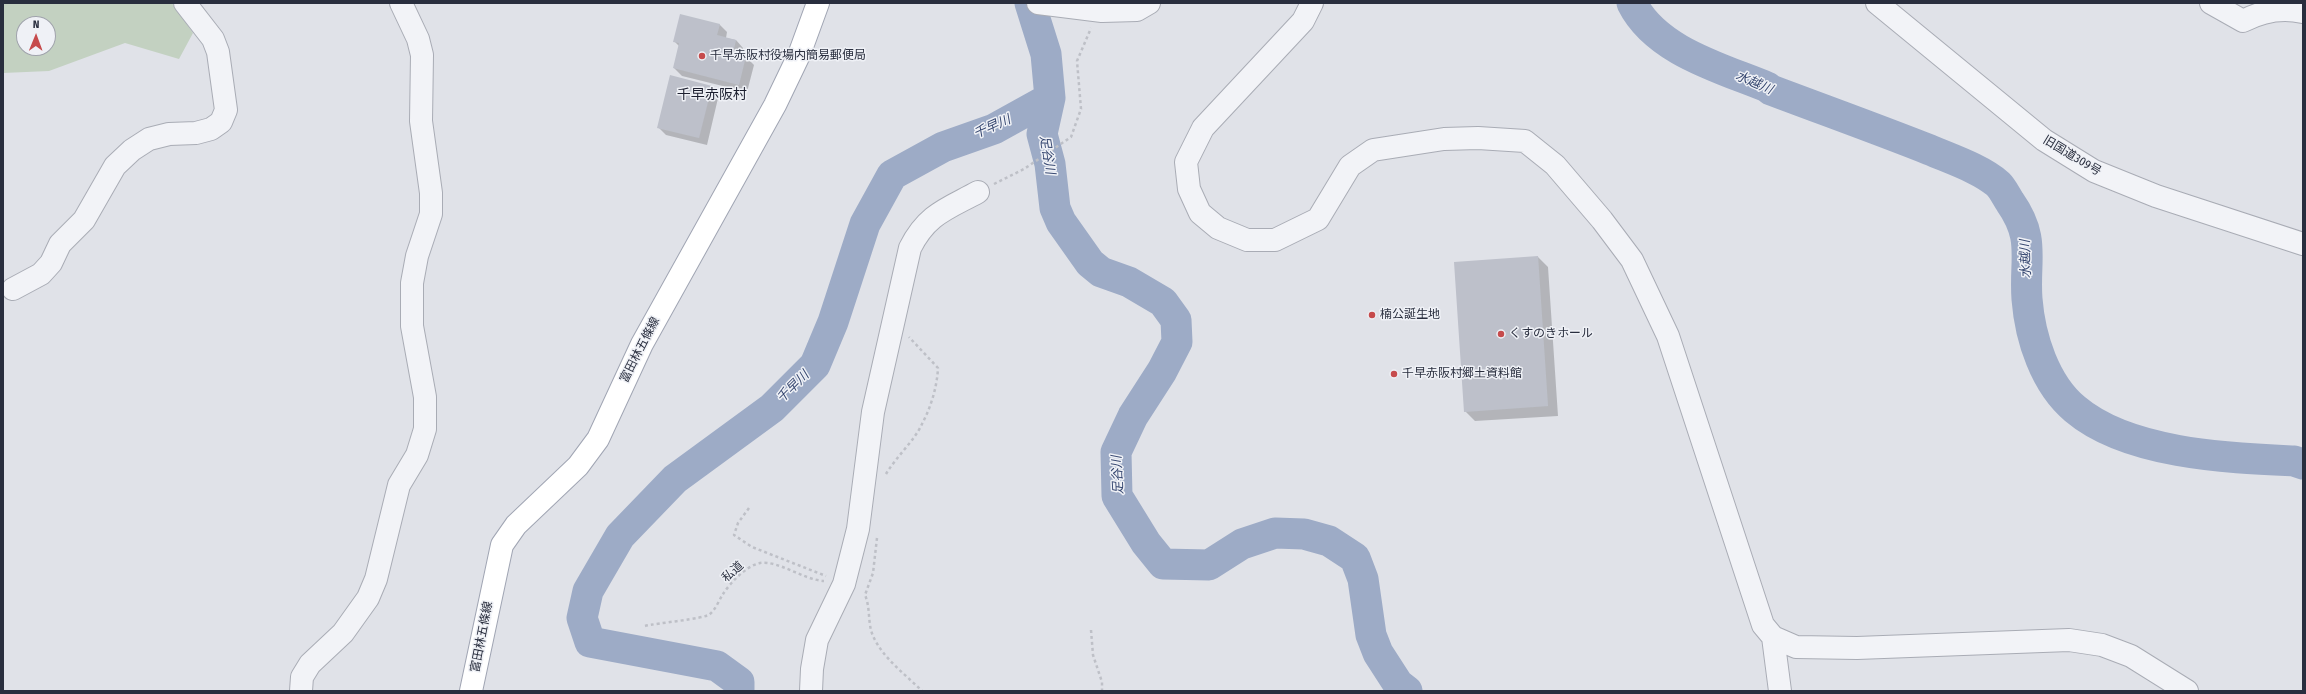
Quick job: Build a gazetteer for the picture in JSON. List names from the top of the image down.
{
  "streets": {
    "main road": ["富田林五條線"],
    "street": ["旧国道309号"],
    "path": ["私道"]
  },
  "districts": ["千早赤阪村"],
  "water": ["水越川", "千早川", "足谷川"],
  "places": [
    "千早赤阪村役場内簡易郵便局",
    "楠公誕生地",
    "くすのきホール",
    "千早赤阪村郷土資料館"
  ],
  "north": "top"
}
